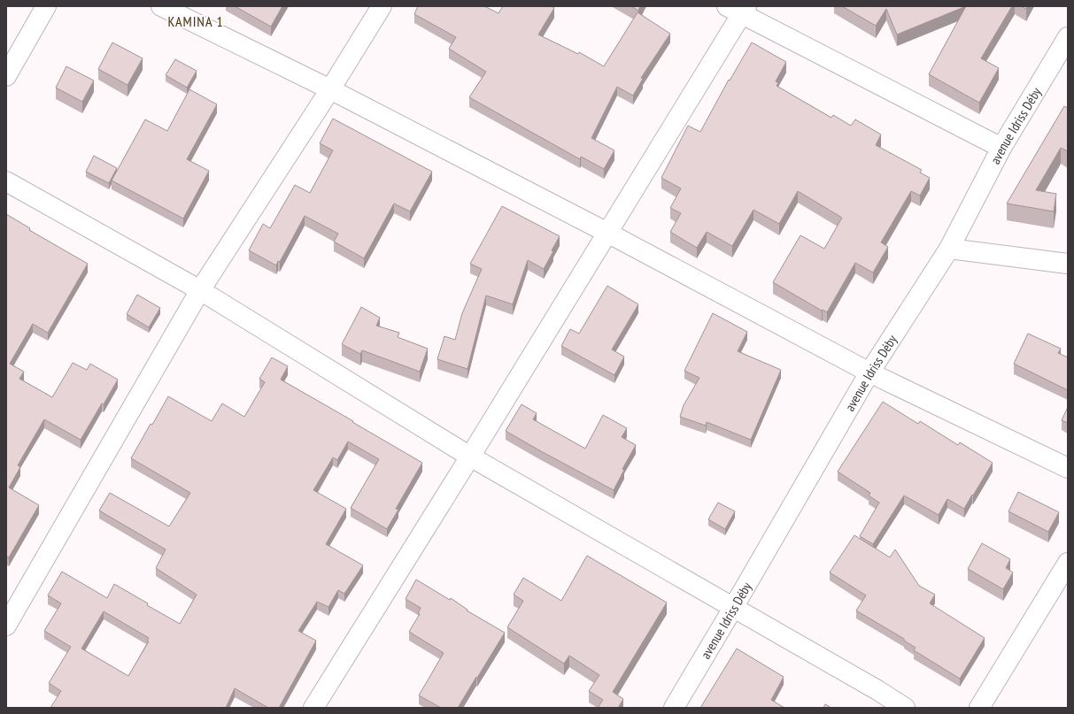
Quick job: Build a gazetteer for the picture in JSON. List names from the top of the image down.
{
  "streets": {
    "street": ["avenue Idriss Déby"]
  },
  "districts": ["KAMINA 1"]
}
